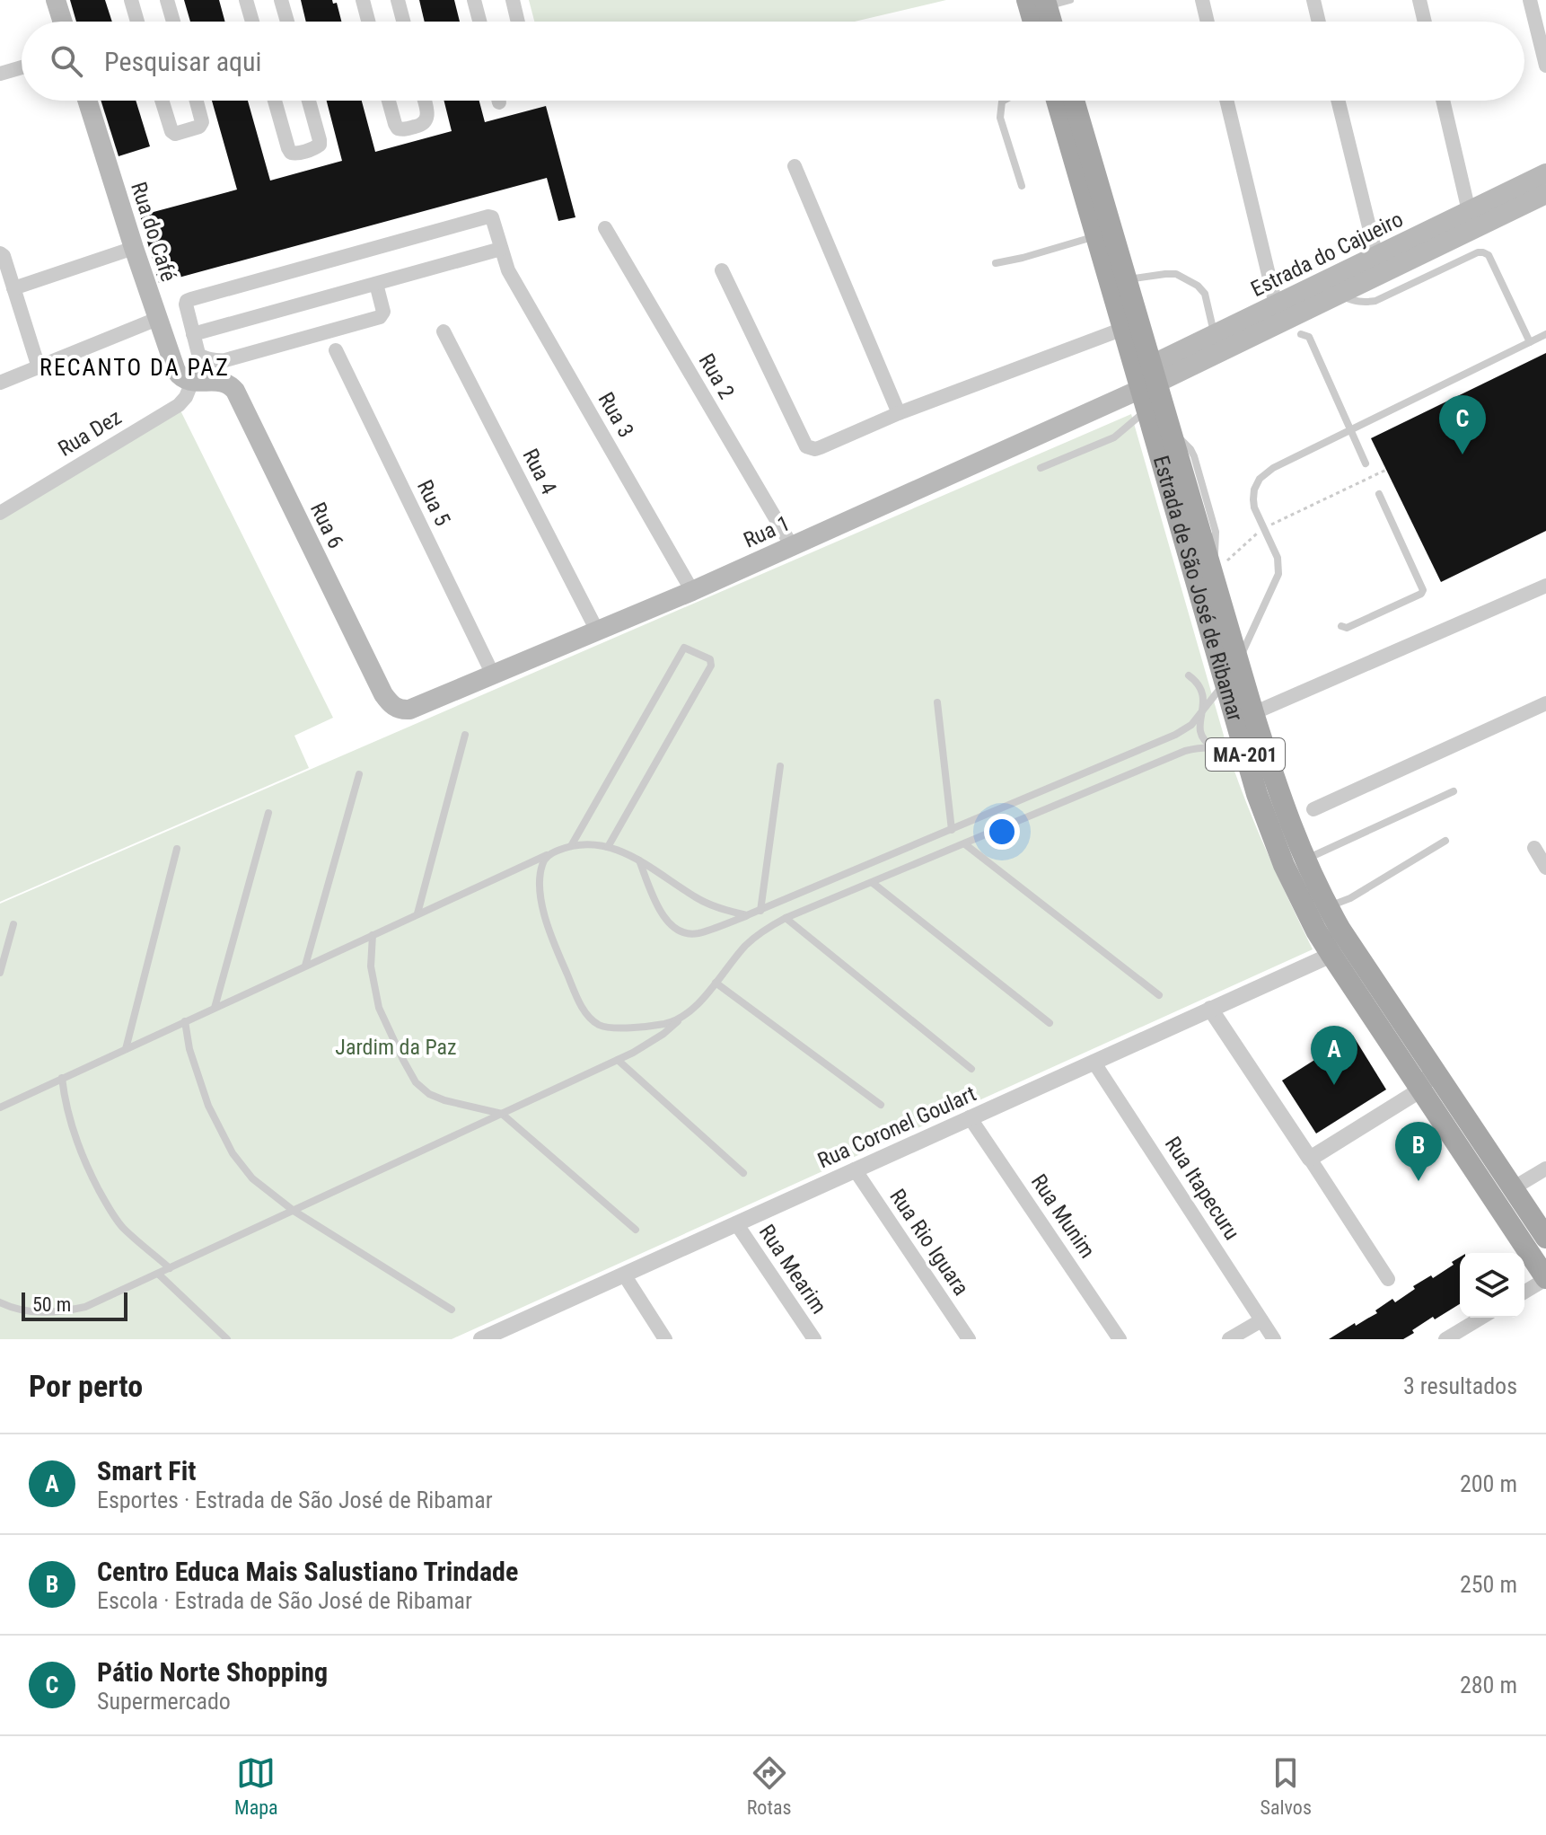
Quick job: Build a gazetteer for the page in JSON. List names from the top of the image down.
{
  "streets": {
    "main road": [
      "Rua do Café",
      "Estrada do Cajueiro",
      "Rua 6",
      "Rua 1",
      "Estrada de São José de Ribamar",
      "MA-201"
    ],
    "street": [
      "Rua 2",
      "Rua 3",
      "Rua Dez",
      "Rua 4",
      "Rua 5",
      "Rua Coronel Goulart",
      "Rua Itapecuru",
      "Rua Munim",
      "Rua Rio Iguara",
      "Rua Mearim"
    ]
  },
  "crossings": [
    ["Rua do Café", "Rua Dez"],
    ["Rua do Café", "Rua 6"],
    ["Estrada do Cajueiro", "Rua 1"],
    ["Estrada do Cajueiro", "Estrada de São José de Ribamar"],
    ["Rua 2", "Rua 1"],
    ["Rua 3", "Rua 1"],
    ["Rua Dez", "Rua 6"],
    ["Rua 4", "Rua 1"],
    ["Rua 5", "Rua 1"],
    ["Rua 6", "Rua 1"],
    ["Rua 1", "Estrada de São José de Ribamar"],
    ["Estrada de São José de Ribamar", "Rua Coronel Goulart"],
    ["Rua Coronel Goulart", "Rua Itapecuru"],
    ["Rua Coronel Goulart", "Rua Munim"],
    ["Rua Coronel Goulart", "Rua Rio Iguara"],
    ["Rua Coronel Goulart", "Rua Mearim"]
  ],
  "districts": ["RECANTO DA PAZ"],
  "parks": ["Jardim da Paz"],
  "scale_bar": "50 m",
  "page": {
    "search": "Pesquisar aqui",
    "pins": ["C", "A", "B"],
    "scale": "50 m",
    "heading": ["Por perto", "3 resultados"],
    "list": [
      {
        "mark": "A",
        "name": "Smart Fit",
        "note": "Esportes · Estrada de São José de Ribamar",
        "value": "200 m"
      },
      {
        "mark": "B",
        "name": "Centro Educa Mais Salustiano Trindade",
        "note": "Escola · Estrada de São José de Ribamar",
        "value": "250 m"
      },
      {
        "mark": "C",
        "name": "Pátio Norte Shopping",
        "note": "Supermercado",
        "value": "280 m"
      }
    ],
    "nav": ["Mapa", "Rotas", "Salvos"]
  }
}
